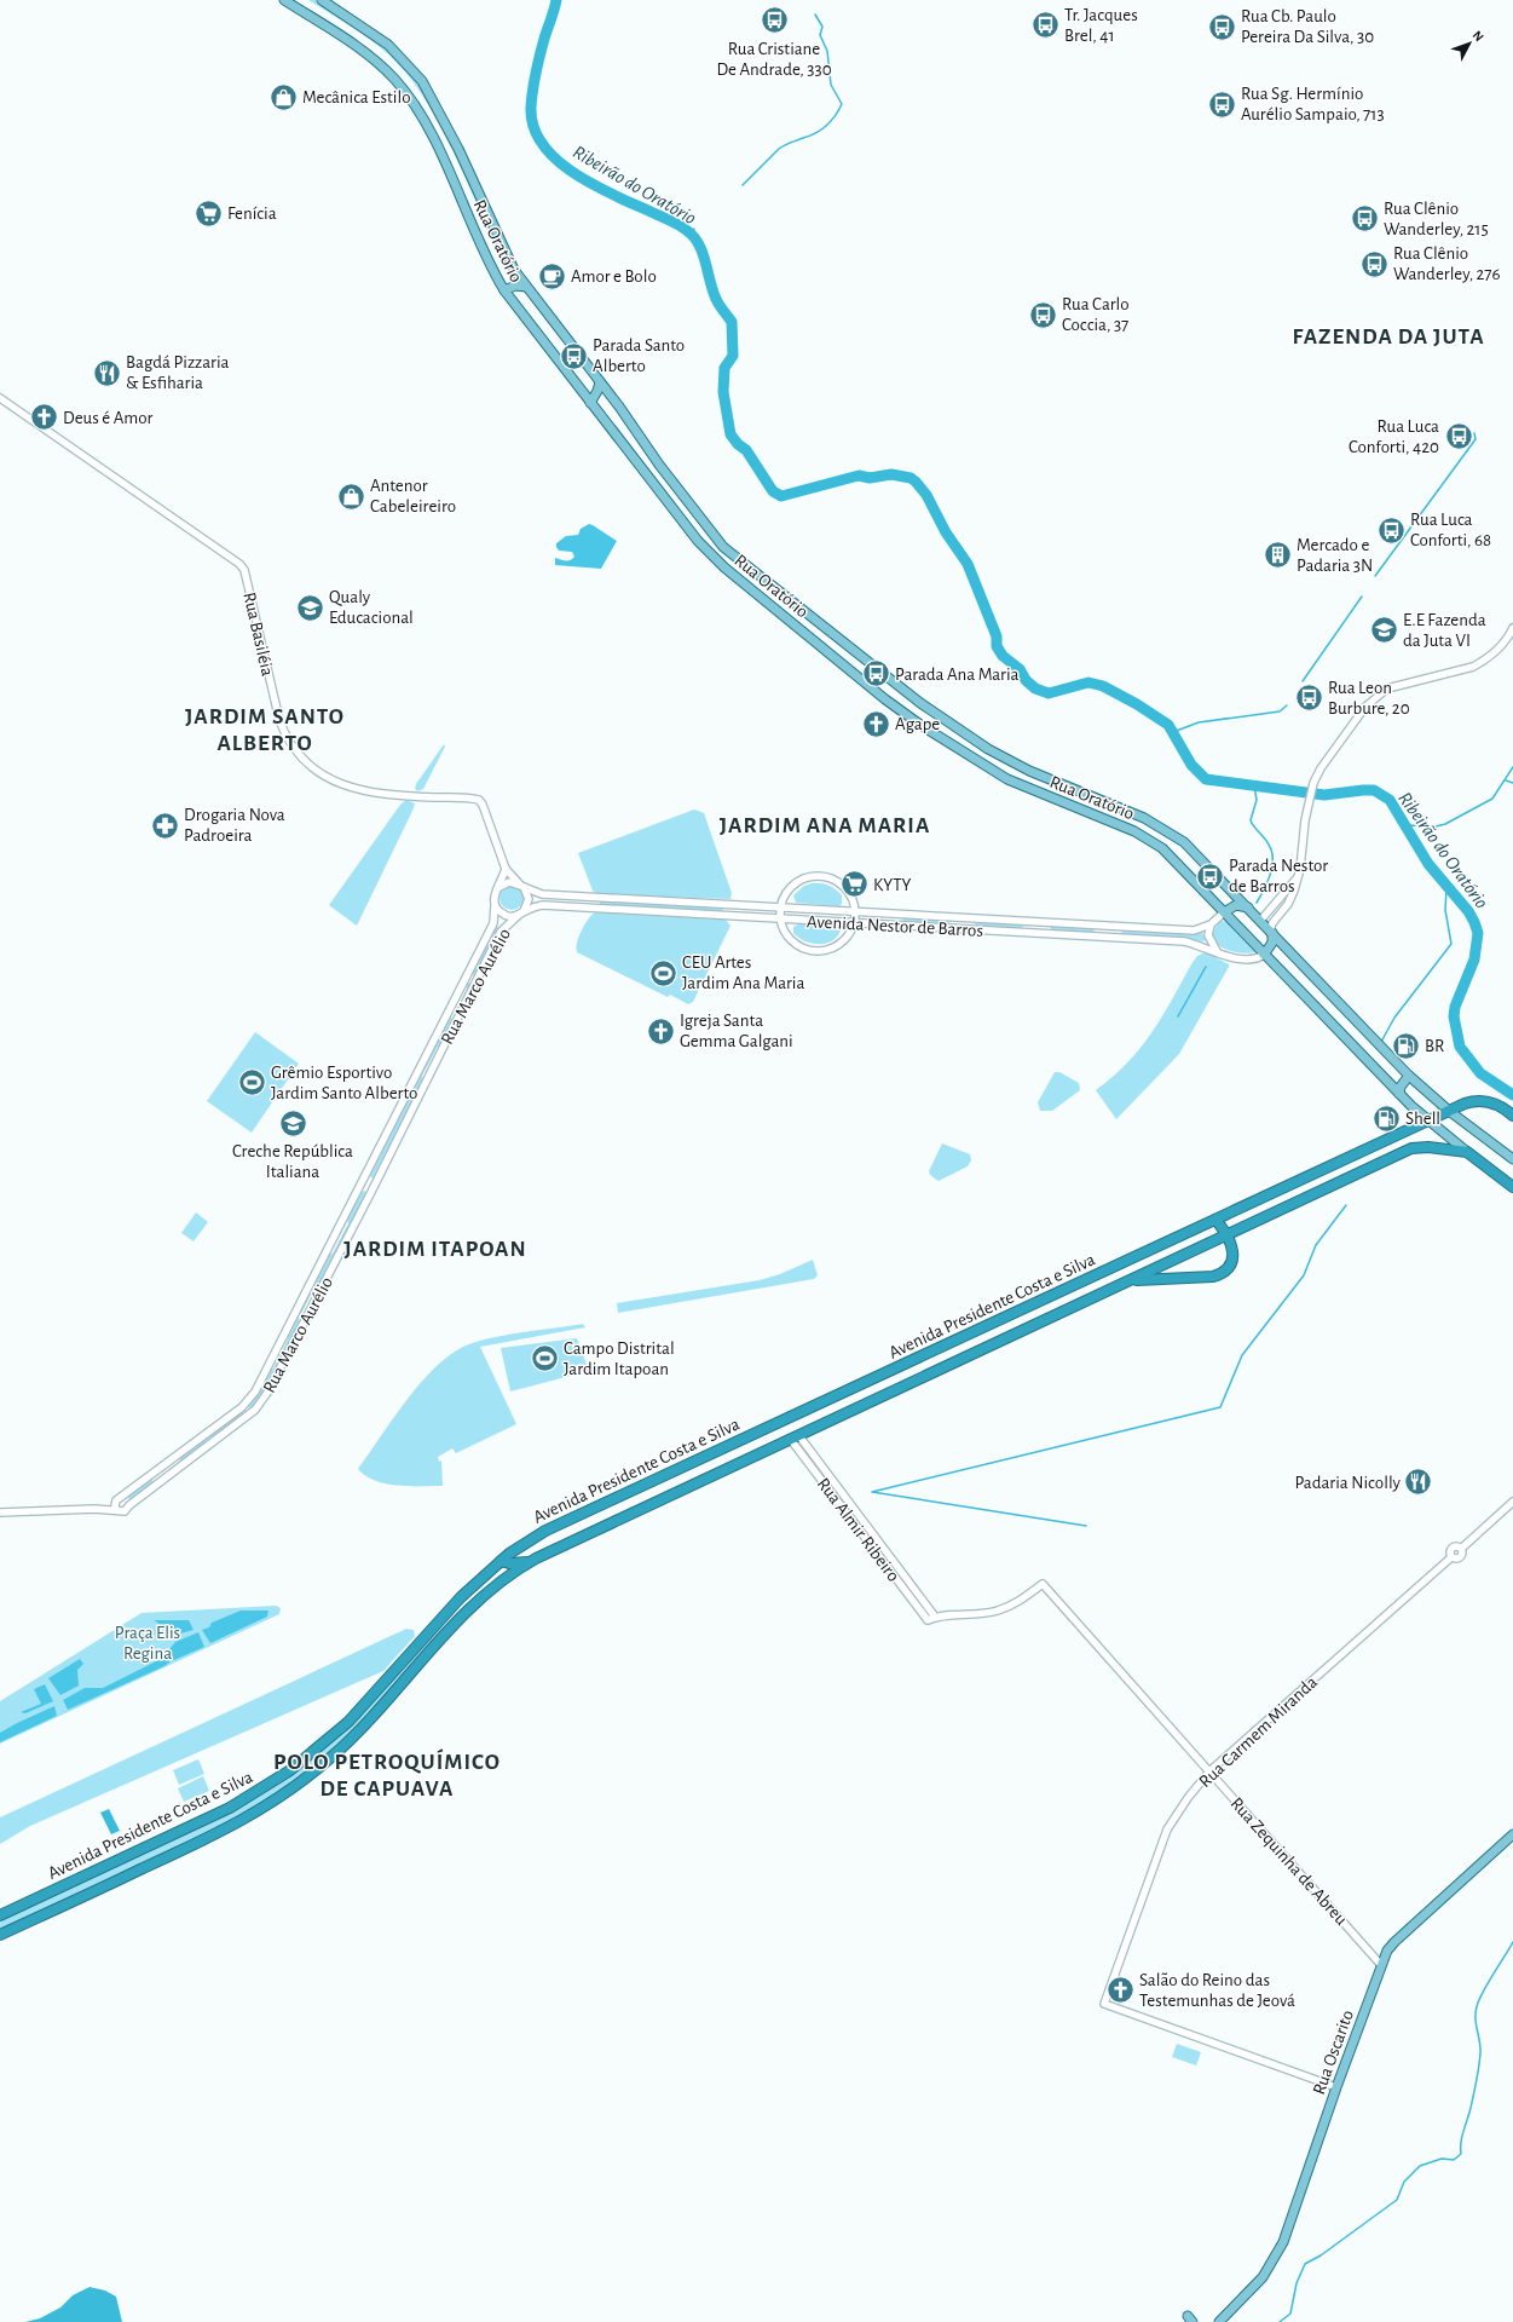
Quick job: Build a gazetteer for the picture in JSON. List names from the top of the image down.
{
  "streets": {
    "highway": ["Avenida Presidente Costa e Silva"],
    "main road": ["Rua Oratório", "Rua Oscarito"],
    "street": [
      "Rua Basiléia",
      "Avenida Nestor de Barros",
      "Rua Marco Aurélio",
      "Rua Almir Ribeiro",
      "Rua Carmem Miranda",
      "Rua Zequinha de Abreu"
    ]
  },
  "crossings": [
    ["Rua Oratório", "Avenida Nestor de Barros"],
    ["Rua Oratório", "Avenida Presidente Costa e Silva"],
    ["Rua Basiléia", "Avenida Nestor de Barros"],
    ["Rua Basiléia", "Rua Marco Aurélio"],
    ["Avenida Nestor de Barros", "Rua Marco Aurélio"],
    ["Avenida Presidente Costa e Silva", "Rua Almir Ribeiro"],
    ["Rua Almir Ribeiro", "Rua Zequinha de Abreu"],
    ["Rua Carmem Miranda", "Rua Zequinha de Abreu"],
    ["Rua Carmem Miranda", "Rua Oscarito"],
    ["Rua Zequinha de Abreu", "Rua Oscarito"]
  ],
  "districts": [
    "FAZENDA DA JUTA",
    "JARDIM SANTO ALBERTO",
    "JARDIM ANA MARIA",
    "JARDIM ITAPOAN",
    "POLO PETROQUÍMICO DE CAPUAVA"
  ],
  "water": ["Ribeirão do Oratório"],
  "parks": ["Praça Elis Regina"],
  "places": {
    "bus stop": [
      "Rua Cristiane De Andrade, 330",
      "Tr. Jacques Brel, 41",
      "Rua Cb. Paulo Pereira Da Silva, 30",
      "Rua Sg. Hermínio Aurélio Sampaio, 713",
      "Rua Clênio Wanderley, 215",
      "Rua Clênio Wanderley, 276",
      "Rua Carlo Coccia, 37",
      "Parada Santo Alberto",
      "Rua Luca Conforti, 420",
      "Rua Luca Conforti, 68",
      "Parada Ana Maria",
      "Rua Leon Burbure, 20",
      "Parada Nestor de Barros"
    ],
    "shop": ["Mecânica Estilo", "Antenor Cabeleireiro"],
    "supermarket": ["Fenícia", "KYTY"],
    "cafe": ["Amor e Bolo"],
    "restaurant": ["Bagdá Pizzaria & Esfiharia", "Padaria Nicolly"],
    "church": [
      "Deus é Amor",
      "Agape",
      "Igreja Santa Gemma Galgani",
      "Salão do Reino das Testemunhas de Jeová"
    ],
    "building": ["Mercado e Padaria 3N"],
    "school or university": ["Qualy Educacional", "E.E Fazenda da Juta VI", "Creche República Italiana"],
    "pharmacy": ["Drogaria Nova Padroeira"],
    "sports": ["CEU Artes Jardim Ana Maria", "Grêmio Esportivo Jardim Santo Alberto", "Campo Distrital Jardim Itapoan"],
    "fuel station": ["BR", "Shell"]
  },
  "north": "top right"
}
